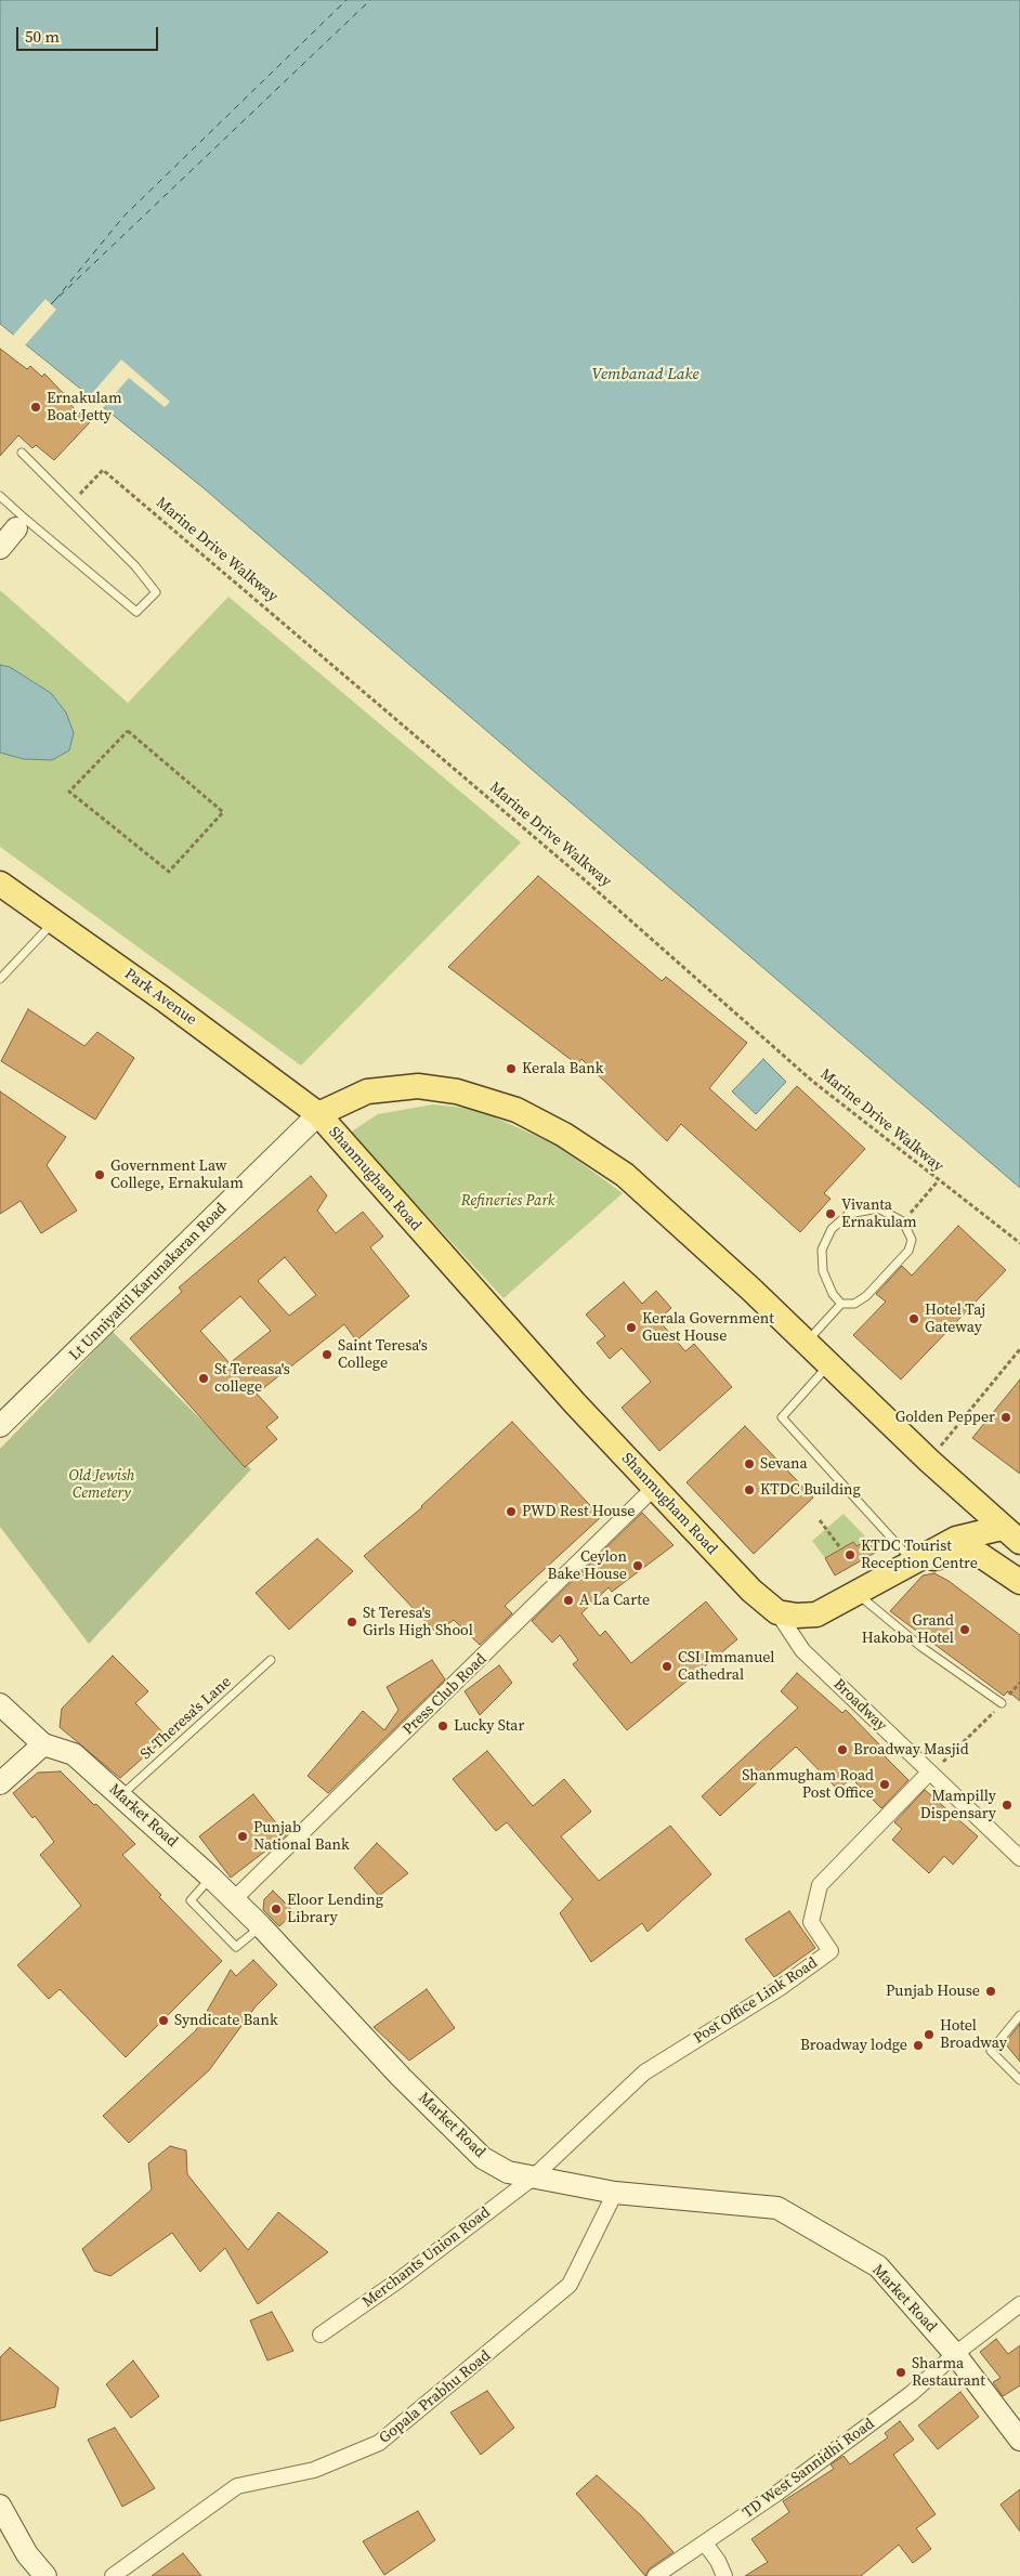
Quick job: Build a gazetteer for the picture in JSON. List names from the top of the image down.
{
  "streets": {
    "main road": ["Park Avenue", "Shanmugham Road"],
    "street": [
      "Lt Unniyattil Karunakaran Road",
      "Press Club Road",
      "Broadway",
      "Market Road",
      "Post Office Link Road",
      "Merchants Union Road",
      "Gopala Prabhu Road",
      "TD West Sannidhi Road"
    ],
    "lane": ["St Theresa's Lane"],
    "path": ["Marine Drive Walkway"]
  },
  "crossings": [
    ["Park Avenue", "Shanmugham Road"],
    ["Park Avenue", "Lt Unniyattil Karunakaran Road"],
    ["Shanmugham Road", "Lt Unniyattil Karunakaran Road"],
    ["Shanmugham Road", "Press Club Road"],
    ["Shanmugham Road", "Broadway"],
    ["Press Club Road", "Market Road"],
    ["Broadway", "Post Office Link Road"],
    ["St Theresa's Lane", "Market Road"],
    ["Market Road", "Post Office Link Road"],
    ["Market Road", "Merchants Union Road"],
    ["Market Road", "Gopala Prabhu Road"],
    ["Market Road", "TD West Sannidhi Road"],
    ["Post Office Link Road", "Merchants Union Road"]
  ],
  "water": ["Vembanad Lake"],
  "parks": ["Refineries Park", "Old Jewish Cemetery"],
  "places": [
    "Ernakulam Boat Jetty",
    "Kerala Bank",
    "Government Law College, Ernakulam",
    "Vivanta Ernakulam",
    "Hotel Taj Gateway",
    "Kerala Government Guest House",
    "Saint Teresa's College",
    "St Tereasa's college",
    "Golden Pepper",
    "Sevana",
    "KTDC Building",
    "PWD Rest House",
    "KTDC Tourist Reception Centre",
    "Ceylon Bake House",
    "A La Carte",
    "St Teresa's Girls High Shool",
    "Grand Hakoba Hotel",
    "CSI Immanuel Cathedral",
    "Lucky Star",
    "Broadway Masjid",
    "Shanmugham Road Post Office",
    "Mampilly Dispensary",
    "Punjab National Bank",
    "Eloor Lending Library",
    "Punjab House",
    "Syndicate Bank",
    "Hotel Broadway",
    "Broadway lodge",
    "Sharma Restaurant"
  ],
  "scale_bar": "50 m"
}
